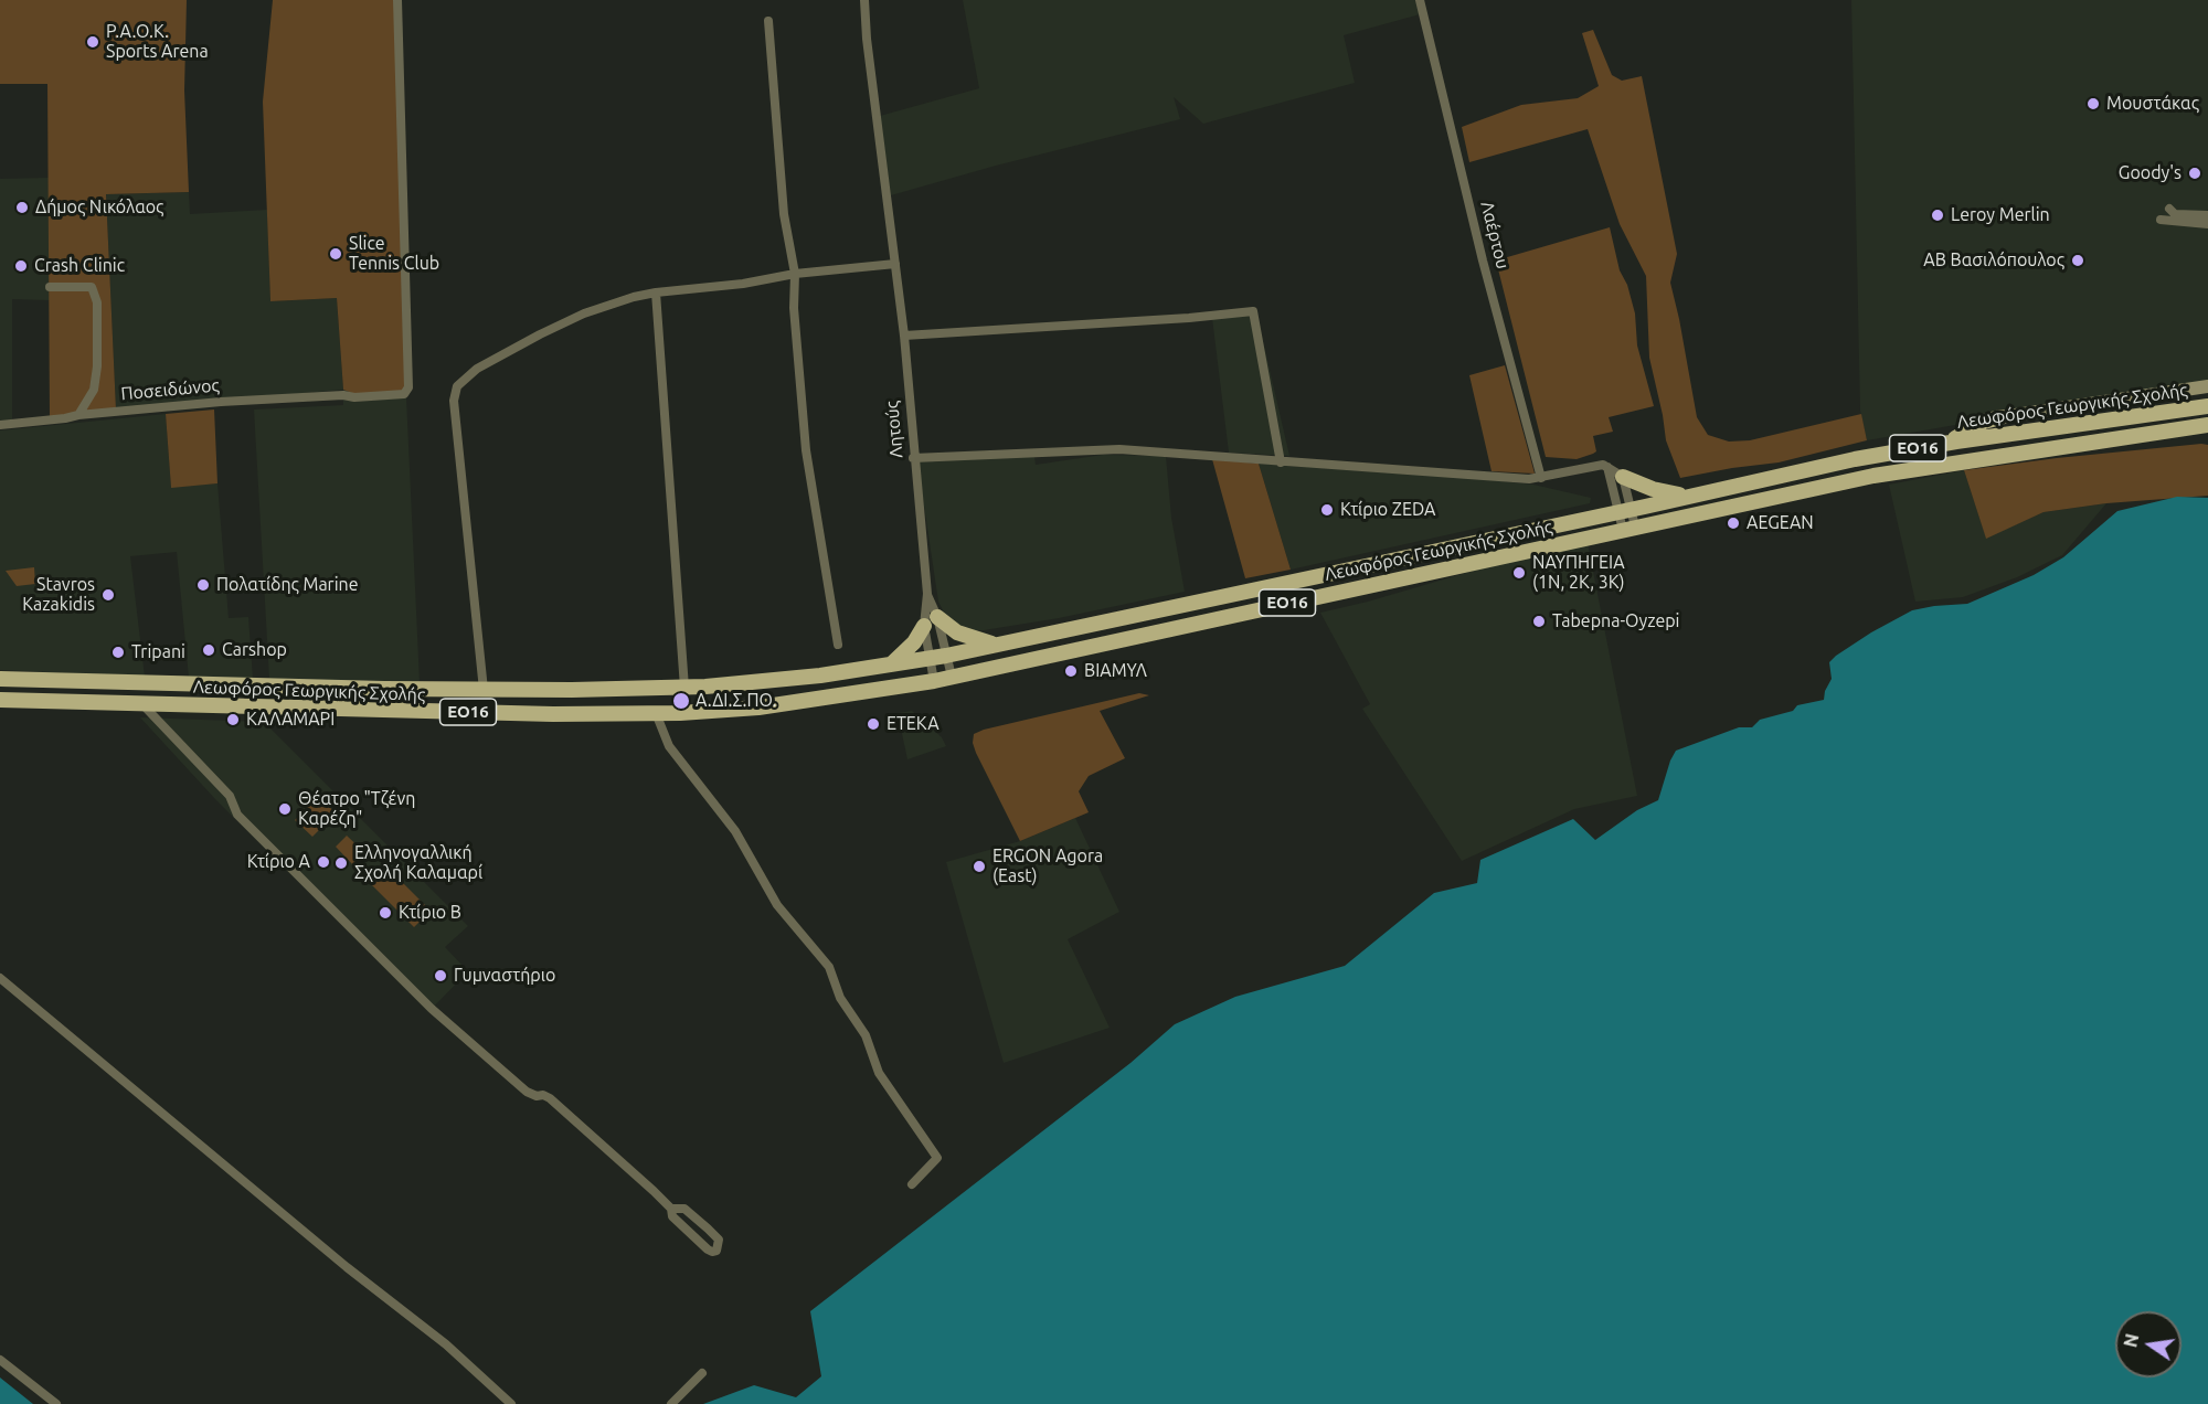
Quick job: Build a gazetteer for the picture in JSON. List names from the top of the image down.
{
  "streets": {
    "main road": ["Λεωφόρος Γεωργικής Σχολής", "ΕΟ16"],
    "street": ["Λαέρτου", "Ποσειδώνος", "Λητούς"]
  },
  "crossings": [
    ["Λεωφόρος Γεωργικής Σχολής", "Λητούς"],
    ["Λεωφόρος Γεωργικής Σχολής", "ΕΟ16"],
    ["Λητούς", "ΕΟ16"]
  ],
  "places": [
    "P.A.O.K. Sports Arena",
    "Μουστάκας",
    "Goody's",
    "Δήμος Νικόλαος",
    "Leroy Merlin",
    "Slice Tennis Club",
    "ΑΒ Βασιλόπουλος",
    "Crash Clinic",
    "Κτίριο ZEDA",
    "AEGEAN",
    "ΝΑΥΠΗΓΕΙΑ (1Ν, 2Κ, 3Κ)",
    "Πολατίδης Marine",
    "Stavros Kazakidis",
    "Tabepna-Oyzepi",
    "Carshop",
    "Tripani",
    "ΒΙΑΜΥΛ",
    "Α.ΔΙ.Σ.ΠΟ.",
    "ΚΑΛΑΜΑΡΙ",
    "ΕΤΕΚΑ",
    "Θέατρο \"Τζένη Καρέζη\"",
    "Κτίριο Α",
    "Ελληνογαλλική Σχολή Καλαμαρί",
    "ERGON Agora (East)",
    "Κτίριο Β",
    "Γυμναστήριο"
  ],
  "north": "left"
}
